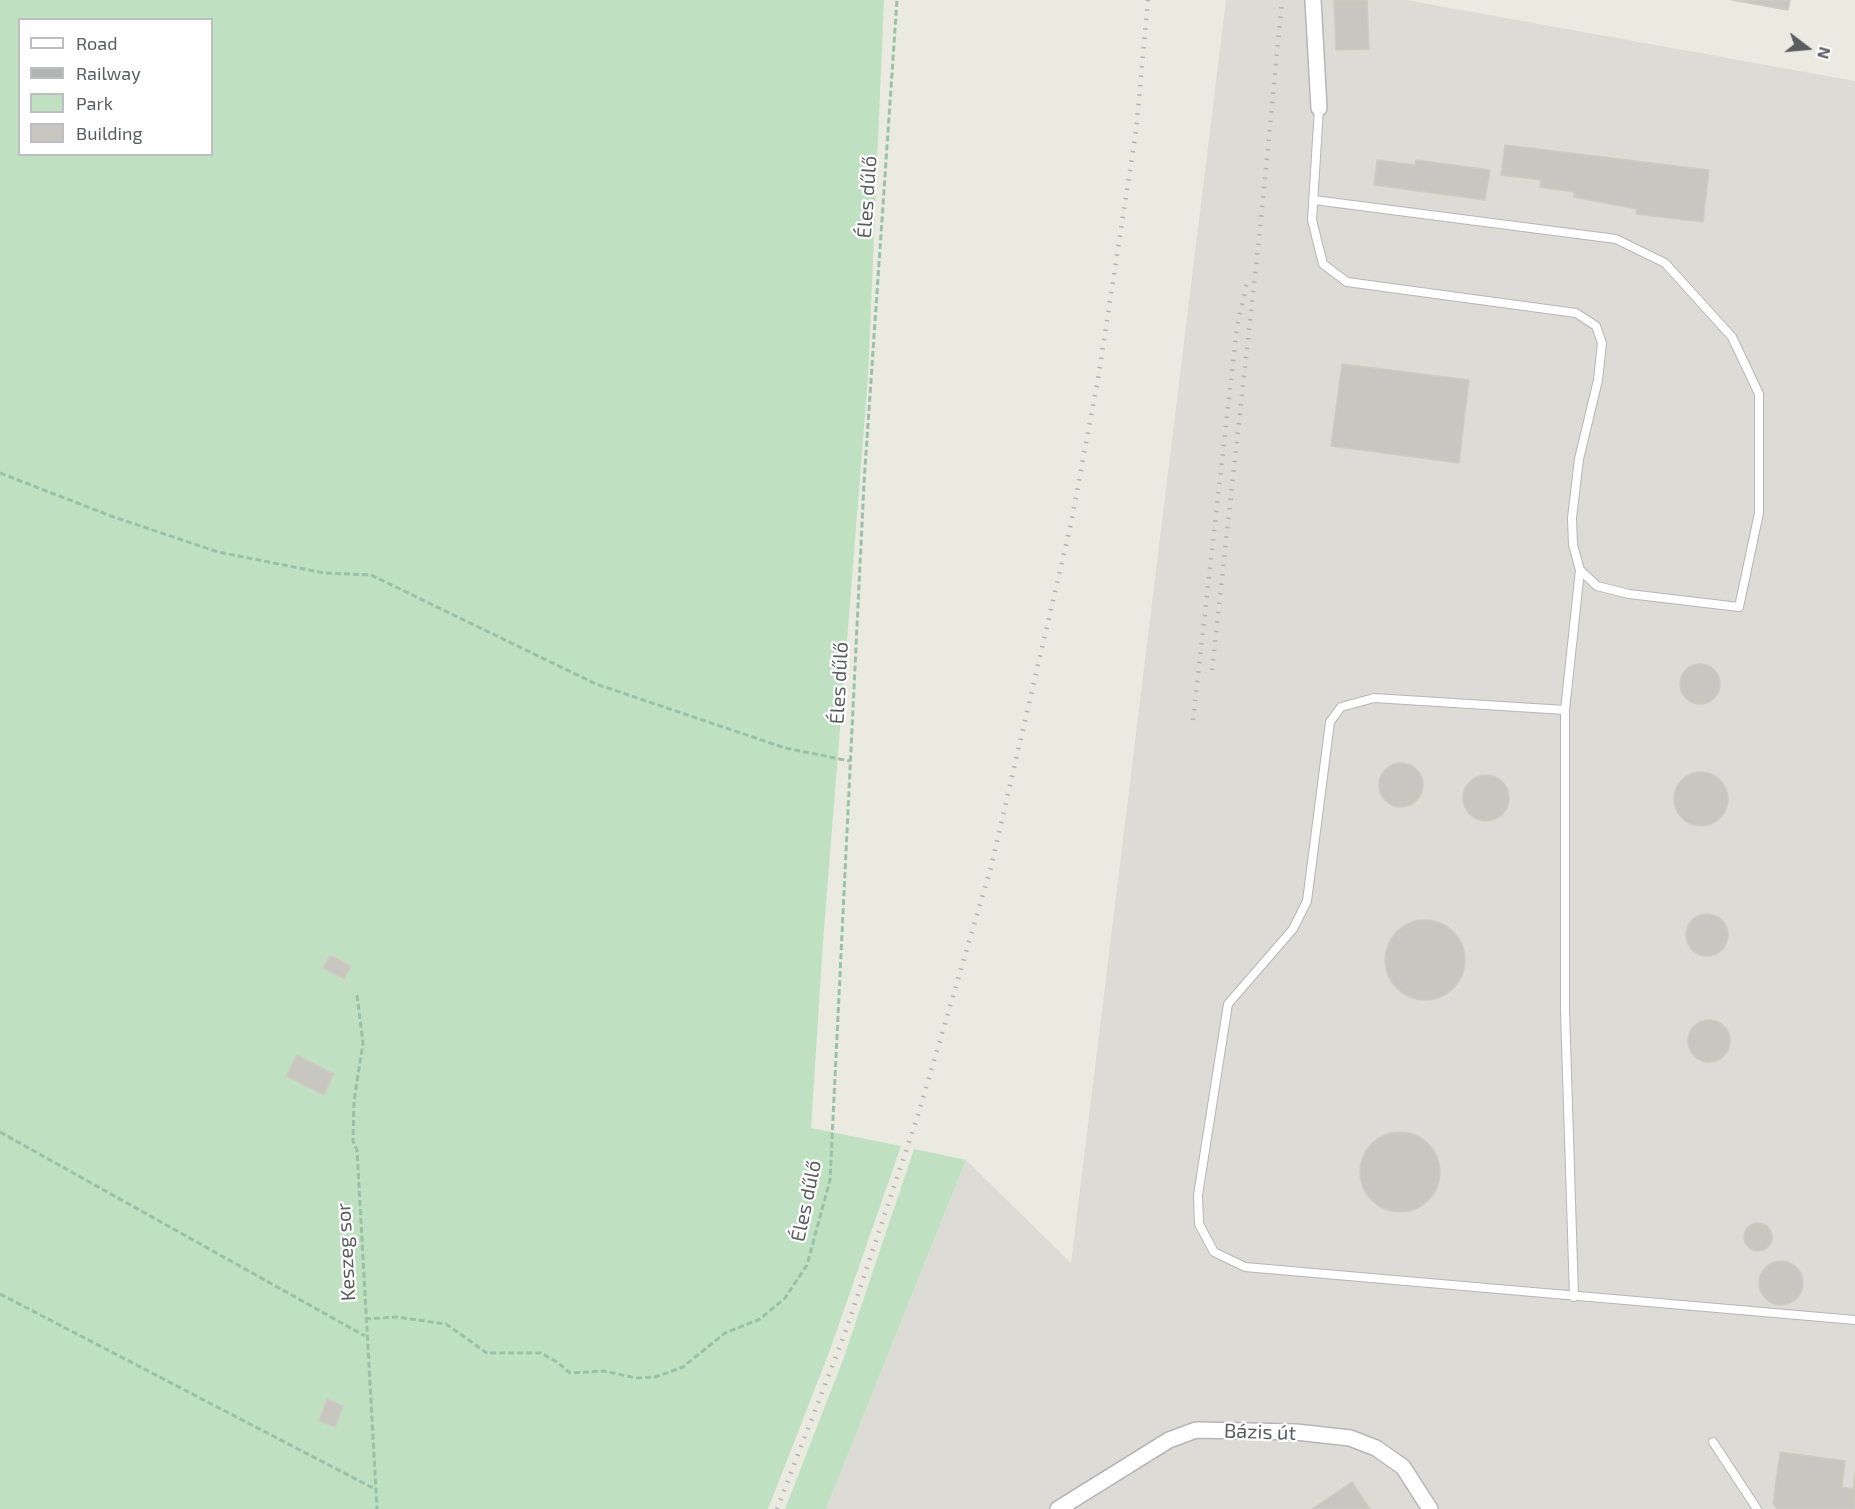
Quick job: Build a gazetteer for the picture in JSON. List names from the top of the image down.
{
  "streets": {
    "street": ["Bázis út"],
    "path": ["Éles dűlő", "Keszeg sor"]
  },
  "crossings": [
    ["Éles dűlő", "Keszeg sor"]
  ],
  "legend": [
    "Road",
    "Railway",
    "Park",
    "Building"
  ],
  "north": "right"
}
